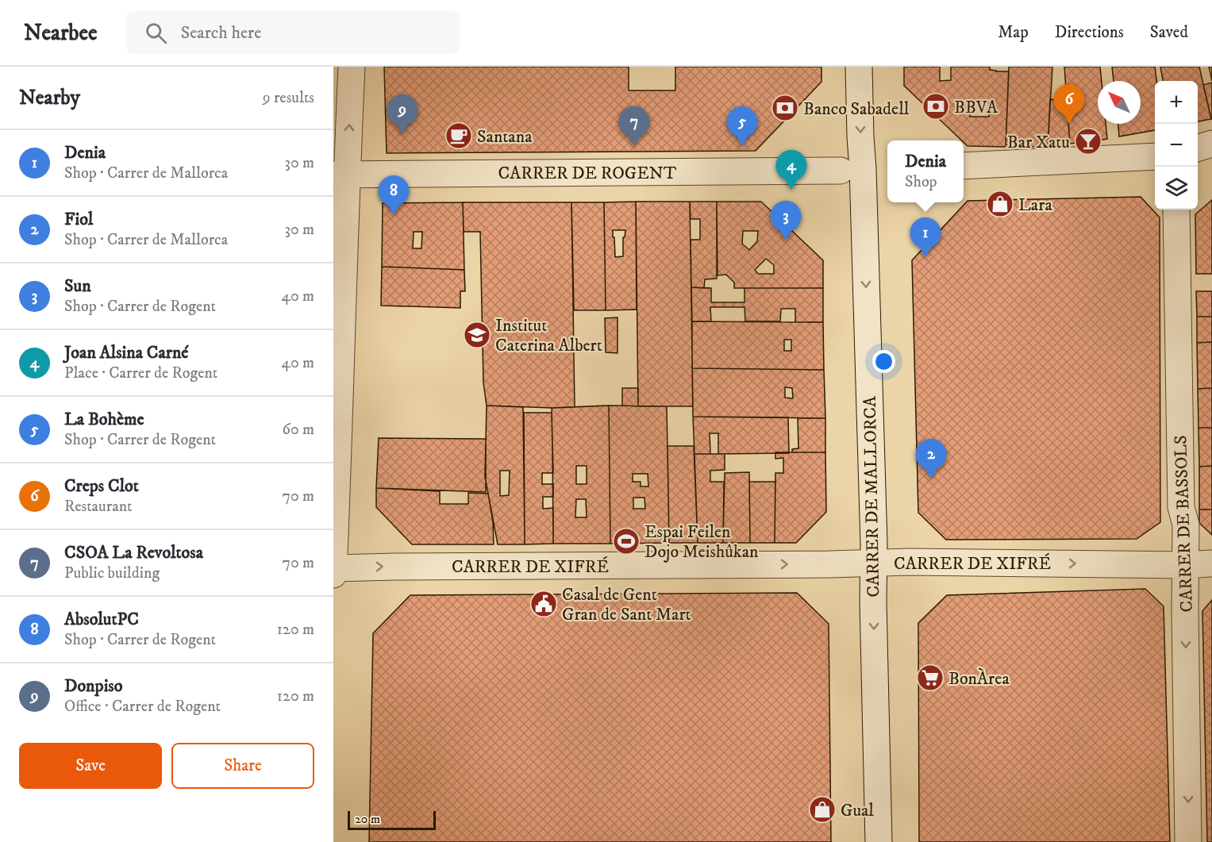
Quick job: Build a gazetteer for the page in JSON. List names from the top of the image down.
{
  "streets": {
    "street": [
      "CARRER DE ROGENT",
      "CARRER DE MALLORCA",
      "CARRER DE BASSOLS",
      "CARRER DE XIFRÉ"
    ]
  },
  "crossings": [
    ["CARRER DE MALLORCA", "CARRER DE XIFRÉ"],
    ["CARRER DE BASSOLS", "CARRER DE XIFRÉ"]
  ],
  "one_way": ["CARRER DE MALLORCA", "CARRER DE BASSOLS", "CARRER DE XIFRÉ"],
  "places": {
    "bank": ["BBVA", "Banco Sabadell"],
    "cafe": ["Santana"],
    "bar": ["Bar Xatu"],
    "shop": ["Lara", "Gual"],
    "school or university": ["Institut Caterina Albert"],
    "sports": ["Espai Feilen Dojo Meishûkan"],
    "public building": ["Casal de Gent Gran de Sant Mart"],
    "supermarket": ["BonÀrea"]
  },
  "scale_bar": "20 m",
  "north": "top left",
  "page": {
    "header": "Nearbee",
    "search": "Search here",
    "nav": ["Map", "Directions", "Saved"],
    "heading": ["Nearby", "9 results"],
    "map_buttons": ["+", "−"],
    "pins": [
      "6",
      "9",
      "5",
      "7",
      "4",
      "8",
      "3",
      "1",
      "2"
    ],
    "list": [
      {
        "mark": "1",
        "name": "Denia",
        "note": "Shop · Carrer de Mallorca",
        "value": "30 m"
      },
      {
        "mark": "2",
        "name": "Fiol",
        "note": "Shop · Carrer de Mallorca",
        "value": "30 m"
      },
      {
        "mark": "3",
        "name": "Sun",
        "note": "Shop · Carrer de Rogent",
        "value": "40 m"
      },
      {
        "mark": "4",
        "name": "Joan Alsina Carné",
        "note": "Place · Carrer de Rogent",
        "value": "40 m"
      },
      {
        "mark": "5",
        "name": "La Bohème",
        "note": "Shop · Carrer de Rogent",
        "value": "60 m"
      },
      {
        "mark": "6",
        "name": "Creps Clot",
        "note": "Restaurant",
        "value": "70 m"
      },
      {
        "mark": "7",
        "name": "CSOA La Revoltosa",
        "note": "Public building",
        "value": "70 m"
      },
      {
        "mark": "8",
        "name": "AbsolutPC",
        "note": "Shop · Carrer de Rogent",
        "value": "120 m"
      },
      {
        "mark": "9",
        "name": "Donpiso",
        "note": "Office · Carrer de Rogent",
        "value": "120 m"
      }
    ],
    "popup": ["Denia", "Shop"],
    "buttons": ["Save", "Share"],
    "scale": "20 m"
  }
}
